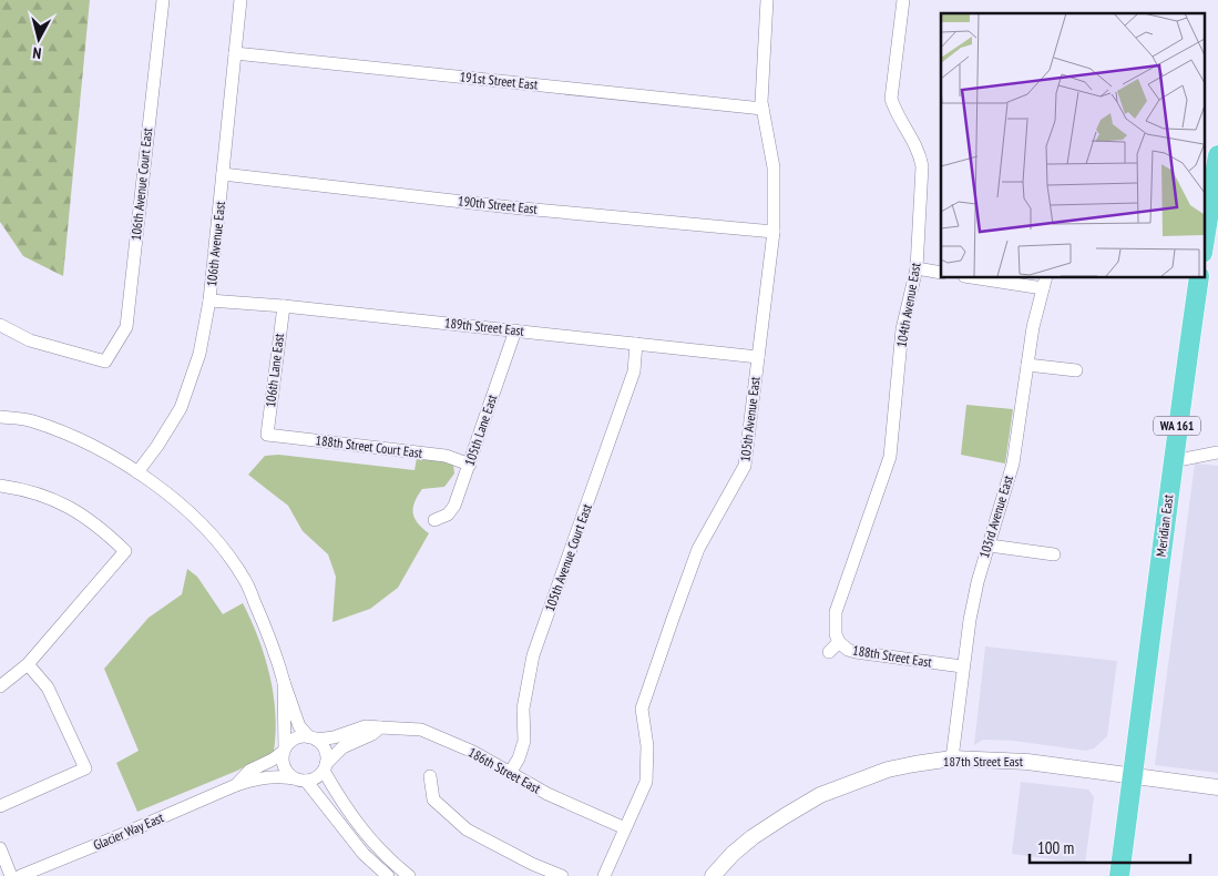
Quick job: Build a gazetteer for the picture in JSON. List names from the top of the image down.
{
  "streets": {
    "main road": ["WA 161", "Meridian East"],
    "street": [
      "191st Street East",
      "106th Avenue Court East",
      "190th Street East",
      "106th Avenue East",
      "104th Avenue East",
      "189th Street East",
      "106th Lane East",
      "105th Avenue East",
      "105th Lane East",
      "188th Street Court East",
      "103rd Avenue East",
      "105th Avenue Court East",
      "188th Street East",
      "187th Street East",
      "186th Street East",
      "Glacier Way East"
    ]
  },
  "crossings": [
    ["191st Street East", "106th Avenue East"],
    ["191st Street East", "105th Avenue East"],
    ["190th Street East", "106th Avenue East"],
    ["190th Street East", "105th Avenue East"],
    ["106th Avenue East", "189th Street East"],
    ["104th Avenue East", "188th Street East"],
    ["189th Street East", "106th Lane East"],
    ["189th Street East", "105th Avenue East"],
    ["189th Street East", "105th Lane East"],
    ["189th Street East", "105th Avenue Court East"],
    ["106th Lane East", "188th Street Court East"],
    ["105th Avenue East", "186th Street East"],
    ["WA 161", "Meridian East"],
    ["WA 161", "187th Street East"],
    ["105th Lane East", "188th Street Court East"],
    ["103rd Avenue East", "188th Street East"],
    ["103rd Avenue East", "187th Street East"],
    ["Meridian East", "187th Street East"],
    ["105th Avenue Court East", "186th Street East"],
    ["186th Street East", "Glacier Way East"]
  ],
  "scale_bar": "100 m",
  "north": "bottom"
}
